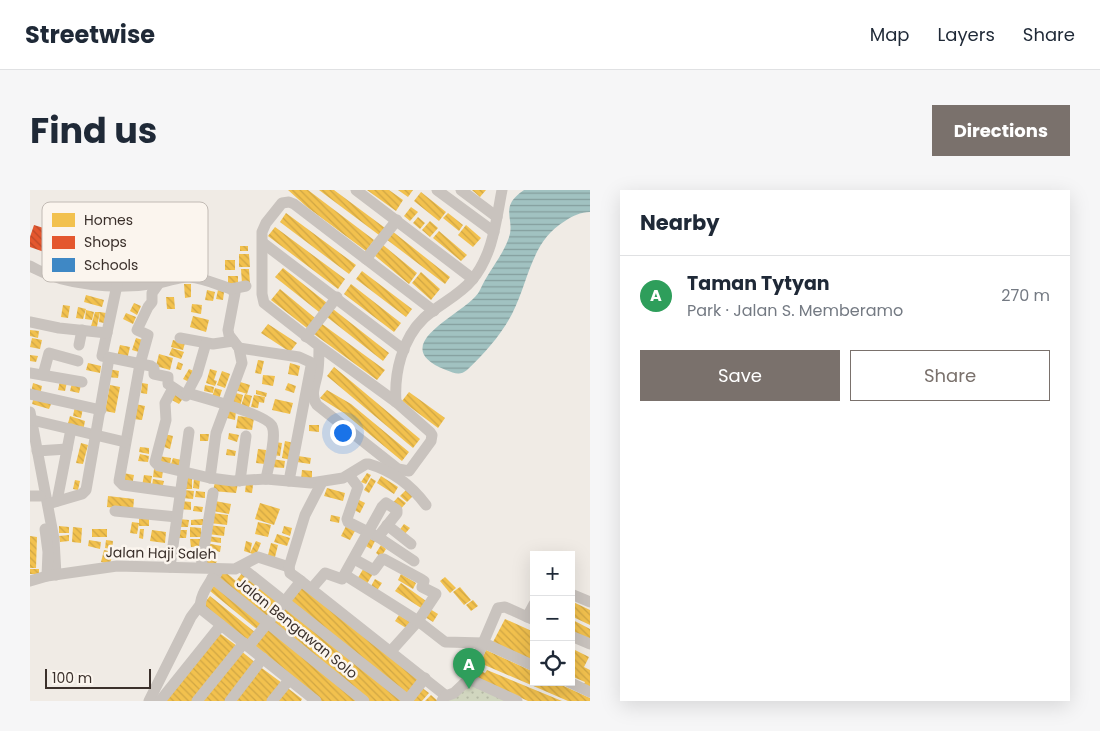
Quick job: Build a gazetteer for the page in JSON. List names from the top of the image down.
{
  "streets": {
    "street": ["Jalan Haji Saleh", "Jalan Bengawan Solo"]
  },
  "legend": ["Homes", "Shops", "Schools"],
  "scale_bar": "100 m",
  "page": {
    "header": "Streetwise",
    "nav": ["Map", "Layers", "Share"],
    "title": "Find us",
    "buttons": [
      "Directions",
      ["Save", "Share"]
    ],
    "heading": "Nearby",
    "list": [
      {
        "mark": "A",
        "name": "Taman Tytyan",
        "note": "Park · Jalan S. Memberamo",
        "value": "270 m"
      }
    ],
    "map_buttons": ["+", "−"],
    "pins": "A",
    "scale": "100 m"
  }
}
